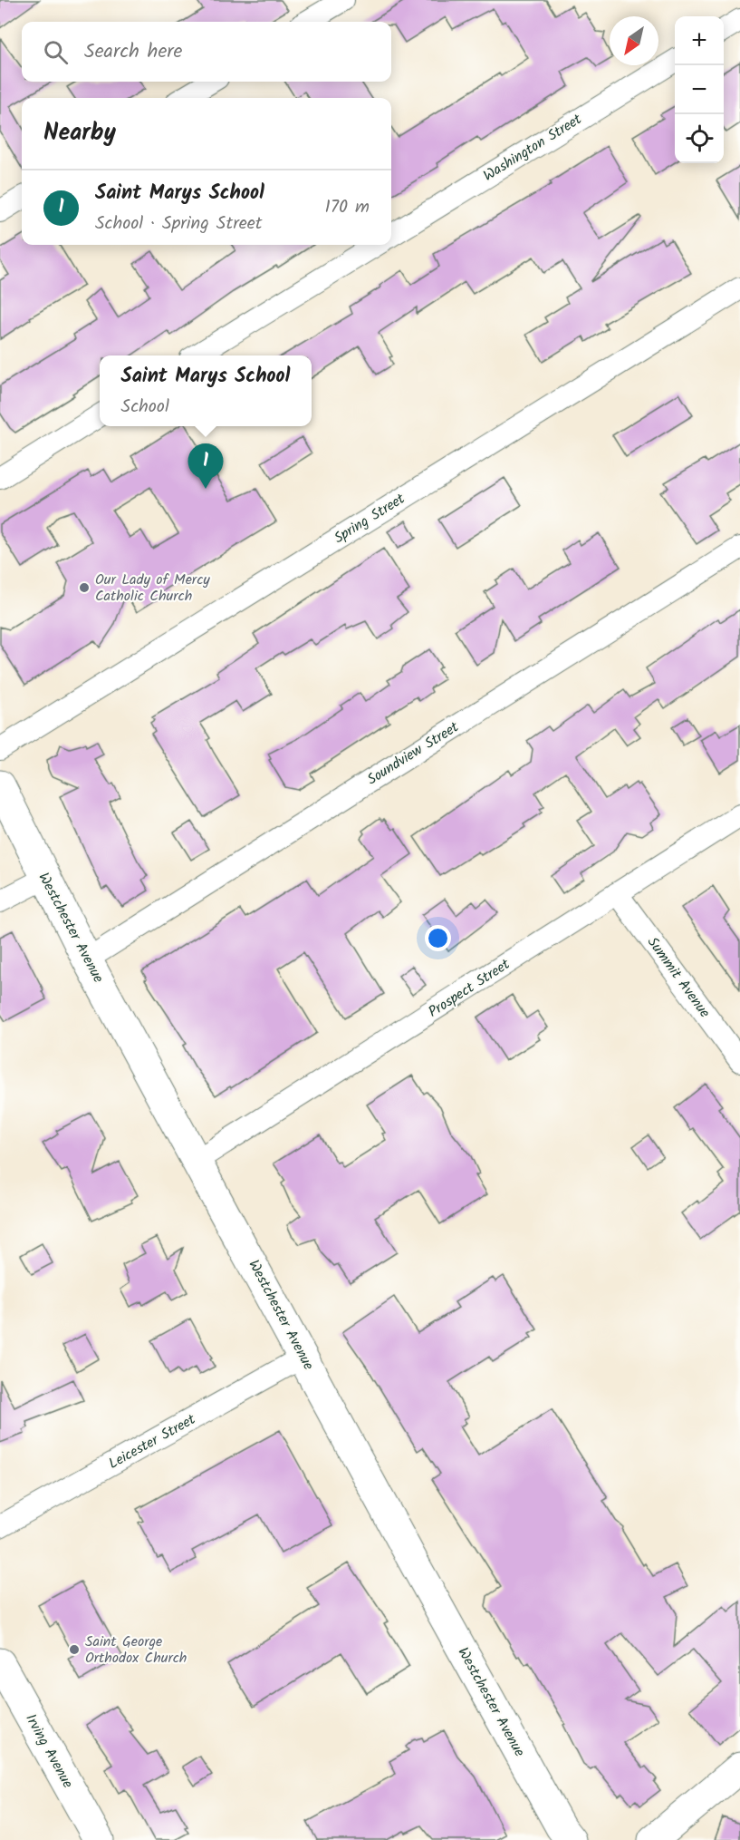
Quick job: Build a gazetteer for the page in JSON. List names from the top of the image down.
{
  "streets": {
    "main road": ["Westchester Avenue", "Irving Avenue"],
    "street": [
      "Washington Street",
      "Spring Street",
      "Soundview Street",
      "Summit Avenue",
      "Prospect Street",
      "Leicester Street"
    ]
  },
  "crossings": [
    ["Soundview Street", "Westchester Avenue"],
    ["Westchester Avenue", "Prospect Street"],
    ["Westchester Avenue", "Leicester Street"],
    ["Summit Avenue", "Prospect Street"]
  ],
  "places": ["Our Lady of Mercy Catholic Church", "Saint George Orthodox Church"],
  "north": "bottom left",
  "page": {
    "map_buttons": ["+", "−"],
    "search": "Search here",
    "heading": "Nearby",
    "list": [
      {
        "mark": "1",
        "name": "Saint Marys School",
        "note": "School · Spring Street",
        "value": "170 m"
      }
    ],
    "popup": ["Saint Marys School", "School"],
    "pins": "1"
  }
}
